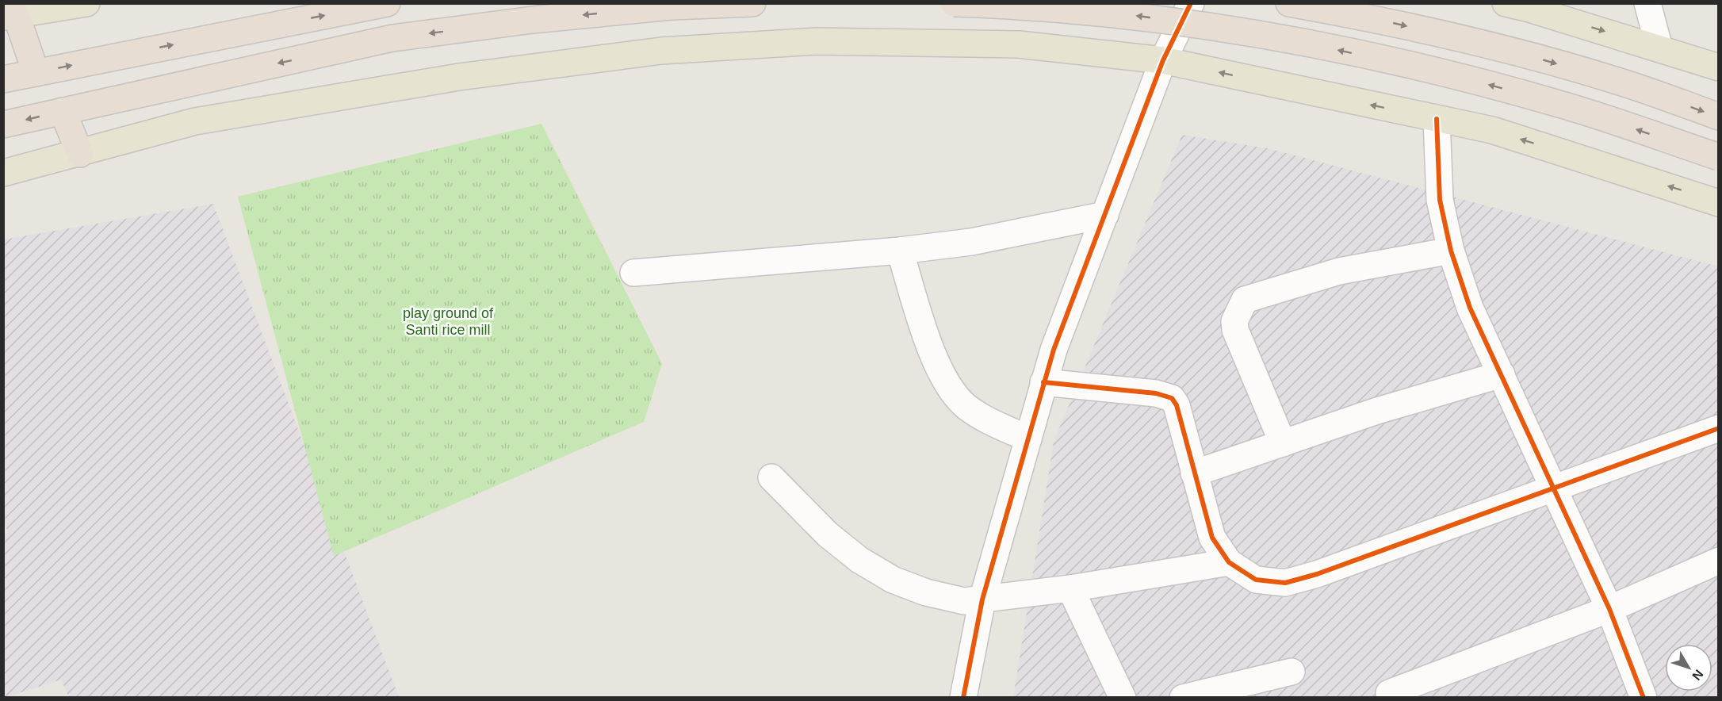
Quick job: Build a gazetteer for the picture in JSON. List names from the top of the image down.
{
  "parks": ["play ground of Santi rice mill"],
  "north": "bottom right"
}
